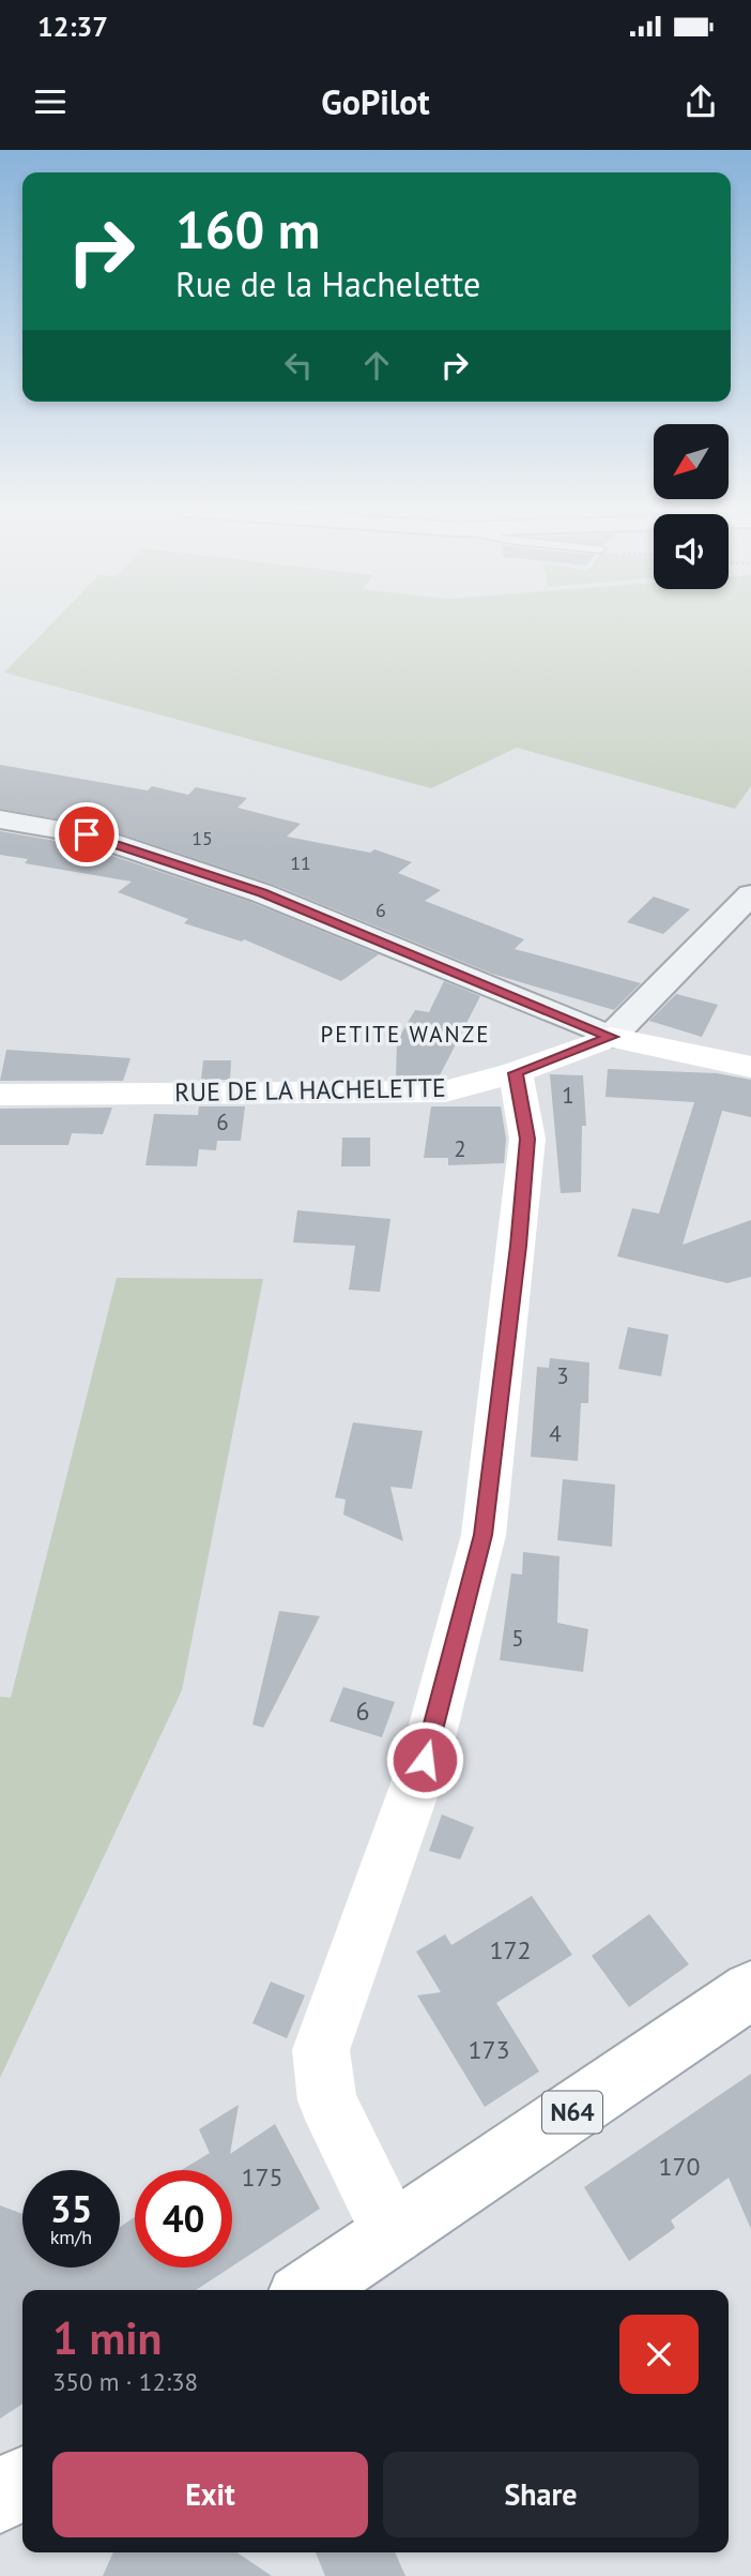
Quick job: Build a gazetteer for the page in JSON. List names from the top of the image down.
{
  "streets": {
    "street": ["RUE DE LA HACHELETTE", "N64"]
  },
  "districts": ["PETITE WANZE"],
  "house_numbers": [
    "15",
    "11",
    "6",
    "1",
    "6",
    "2",
    "3",
    "4",
    "5",
    "6",
    "172",
    "173",
    "170",
    "175"
  ],
  "north": "bottom left",
  "page": {
    "status": "12:37",
    "header": "GoPilot",
    "turn": ["160 m", "Rue de la Hachelette"],
    "speed": "35 km/h",
    "limit": "40",
    "heading": ["1 min", "350 m · 12:38"],
    "buttons": ["Exit", "Share"]
  }
}
